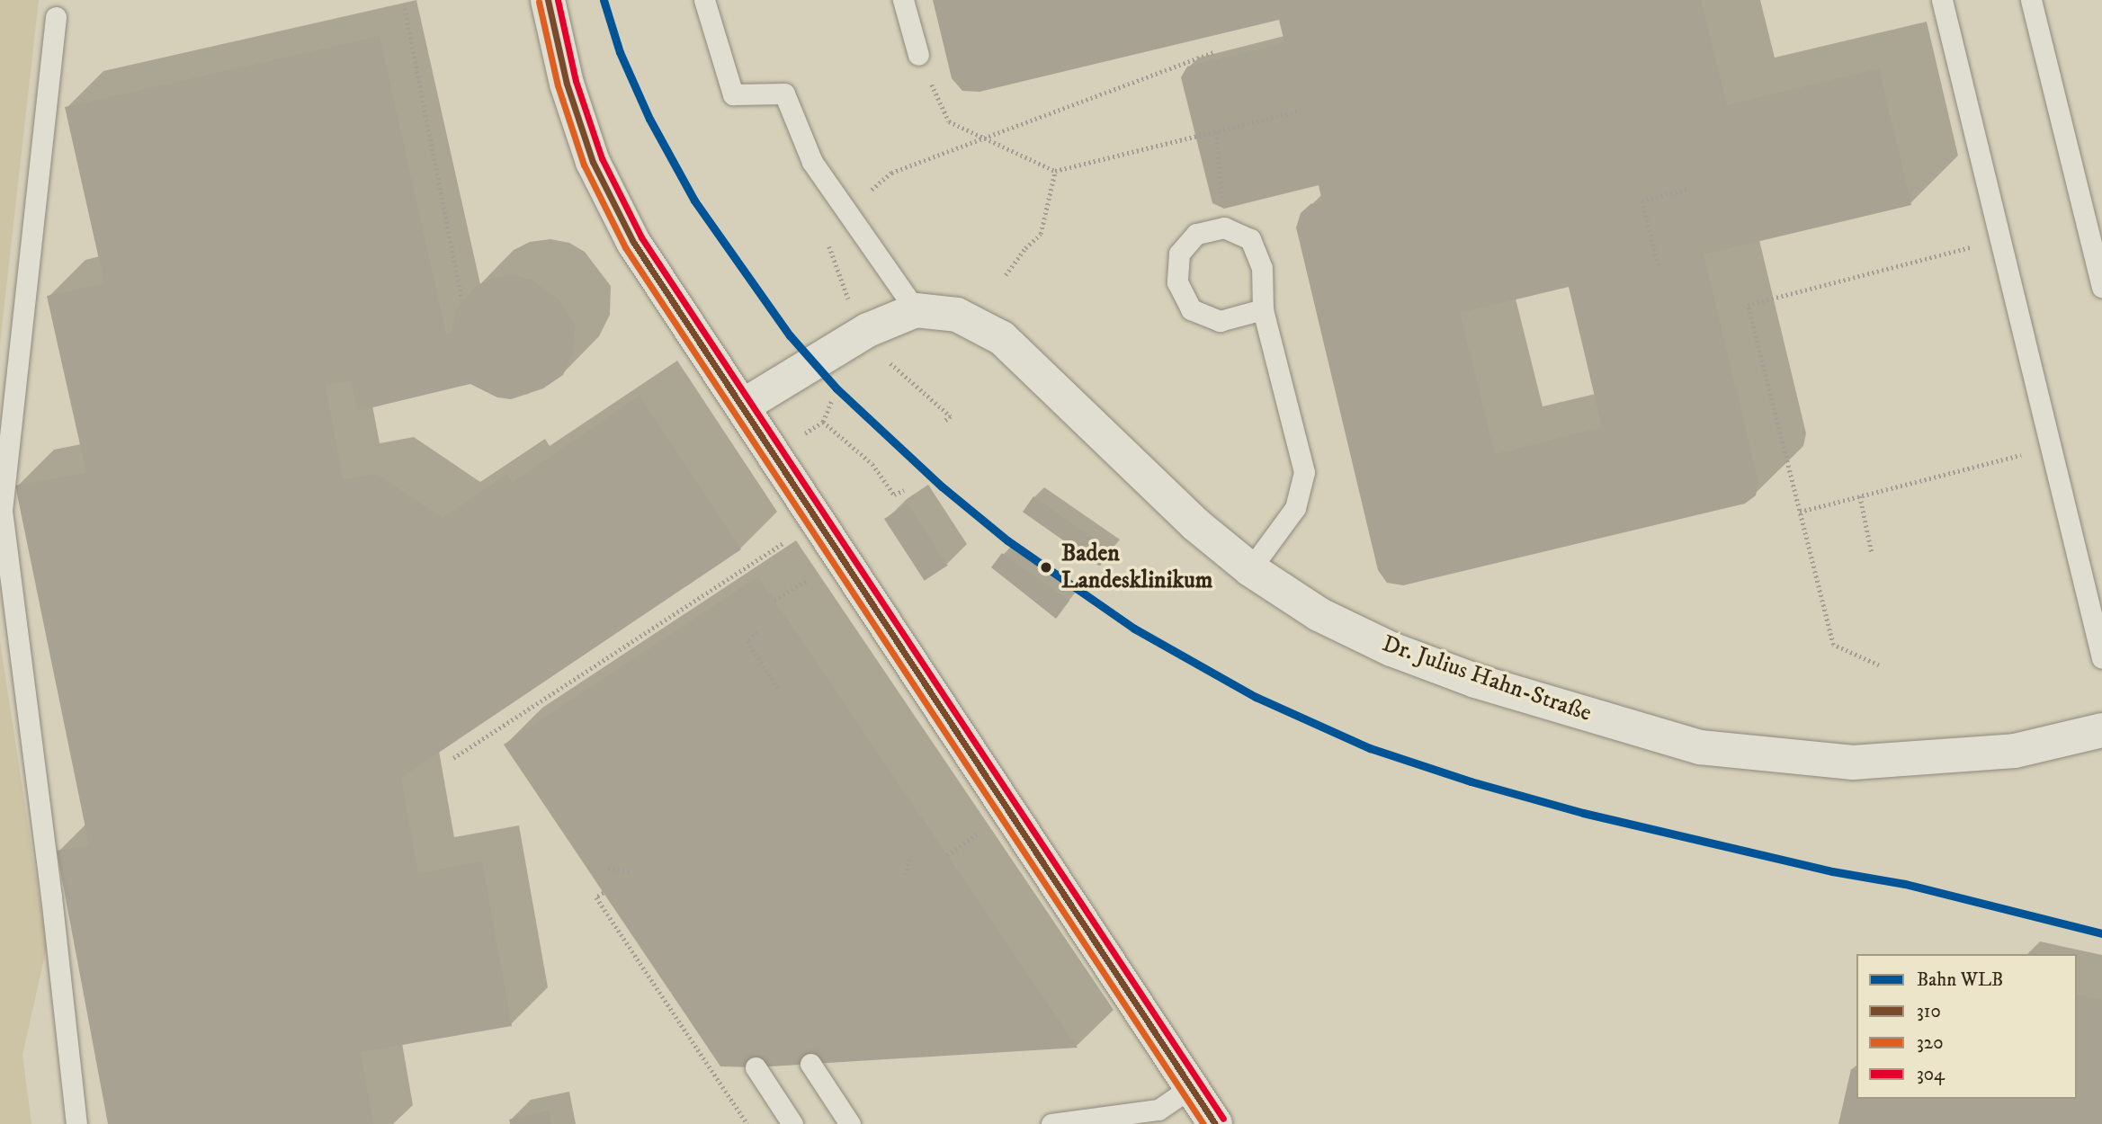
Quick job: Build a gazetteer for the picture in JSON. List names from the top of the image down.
{
  "streets": {
    "street": ["Dr. Julius Hahn-Straße"]
  },
  "places": ["Baden Landesklinikum"],
  "lines": [
    "rail line WLB",
    "transit line 310",
    "transit line 304",
    "transit line 320"
  ],
  "legend": [
    "Bahn WLB",
    "310",
    "320",
    "304"
  ]
}
